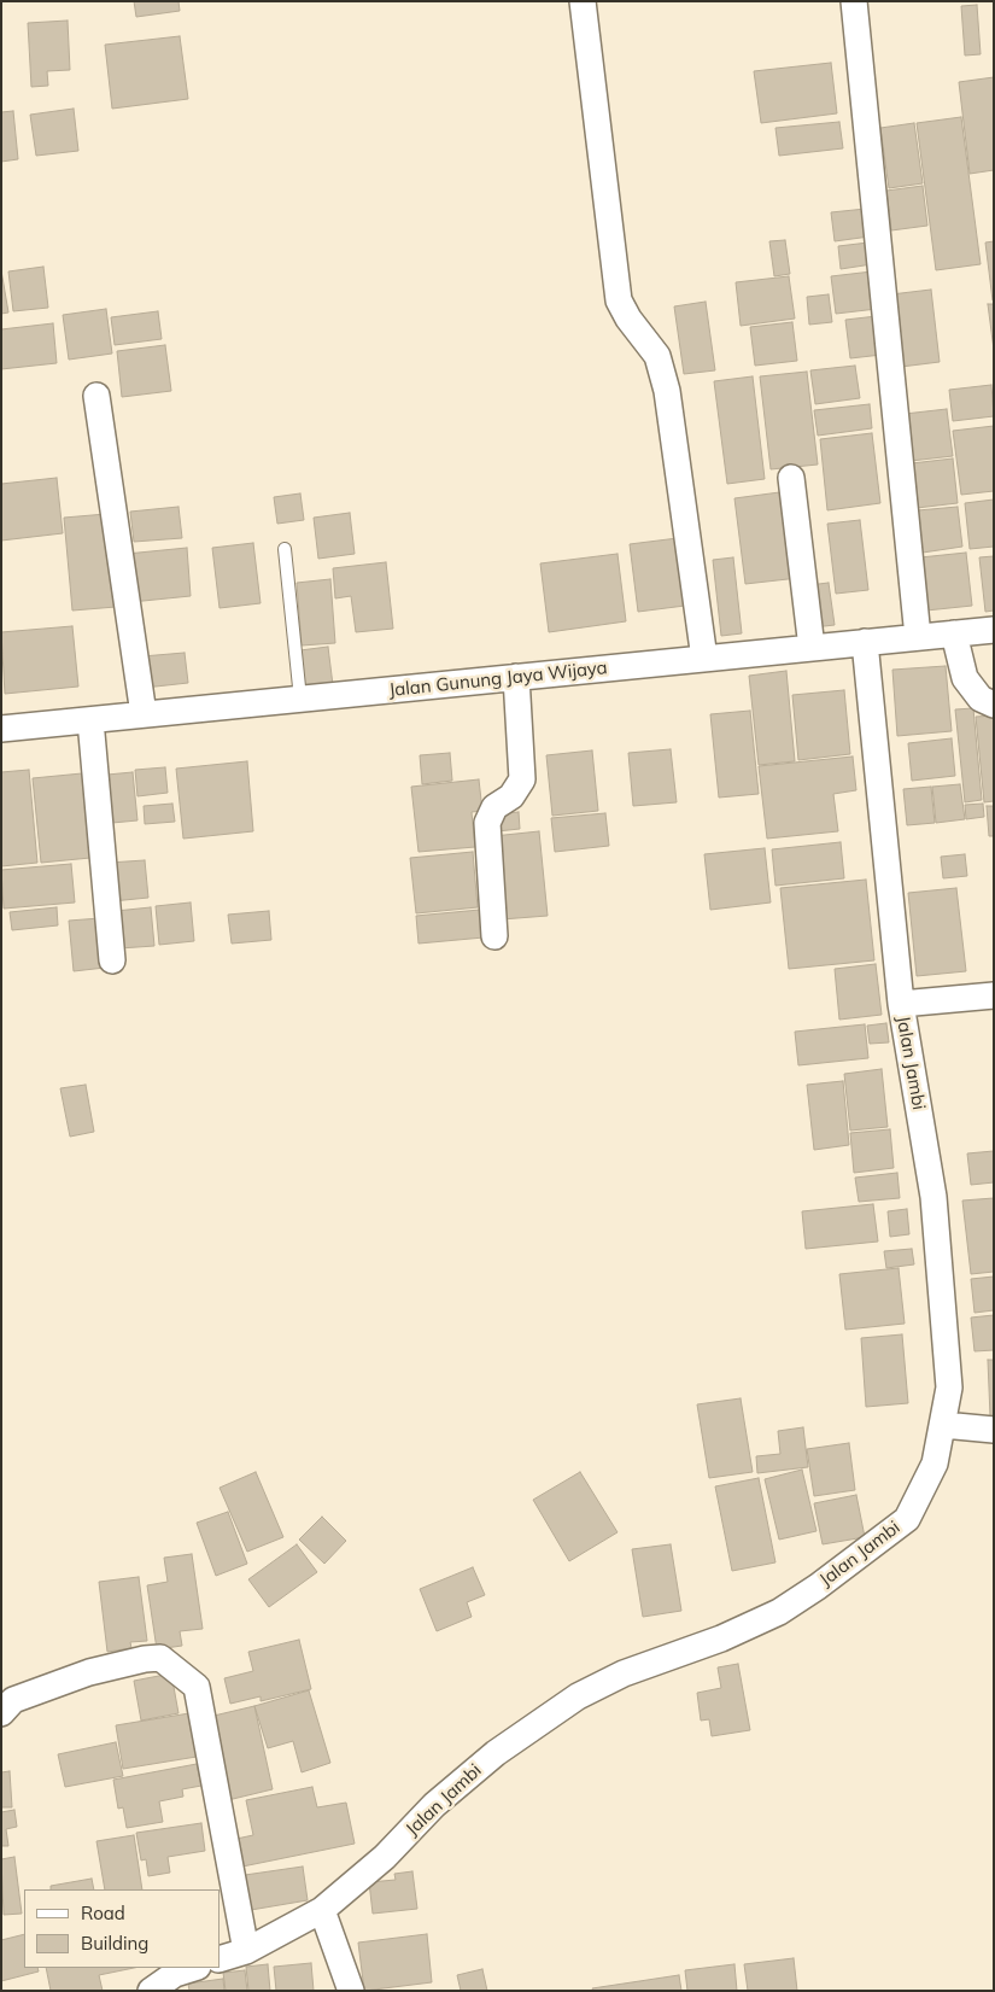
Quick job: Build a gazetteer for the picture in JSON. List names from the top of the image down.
{
  "streets": {
    "street": ["Jalan Gunung Jaya Wijaya", "Jalan Jambi"]
  },
  "crossings": [
    ["Jalan Gunung Jaya Wijaya", "Jalan Jambi"]
  ],
  "legend": ["Road", "Building"]
}
